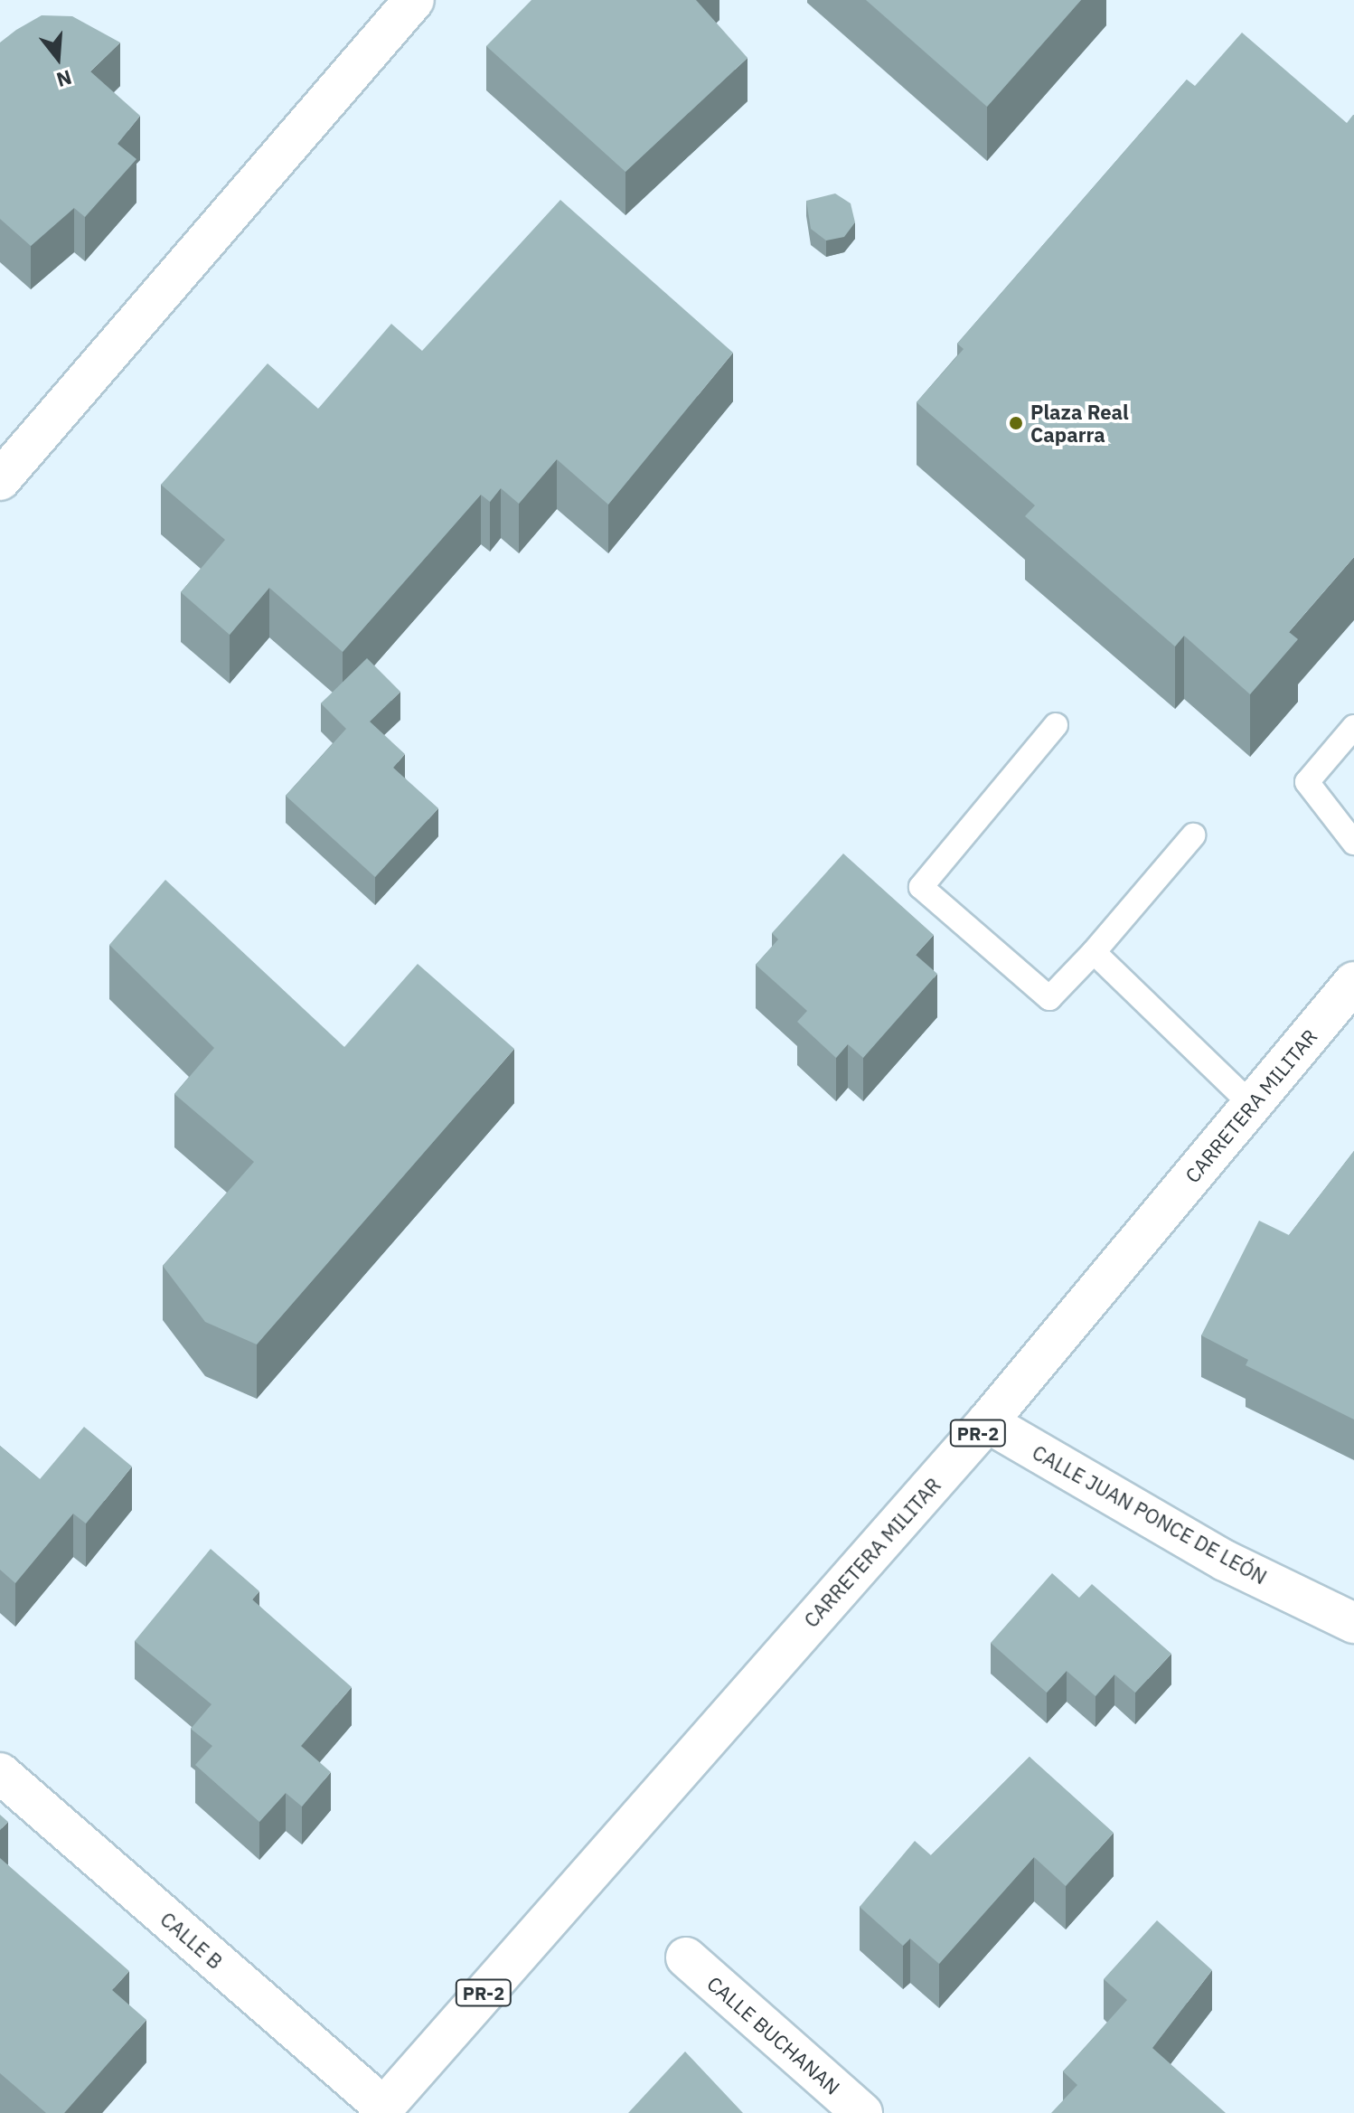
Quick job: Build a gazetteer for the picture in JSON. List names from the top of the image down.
{
  "streets": {
    "street": [
      "CARRETERA MILITAR",
      "PR-2",
      "CALLE JUAN PONCE DE LEÓN",
      "CALLE B",
      "CALLE BUCHANAN"
    ]
  },
  "crossings": [
    ["CARRETERA MILITAR", "CALLE JUAN PONCE DE LEÓN"],
    ["CARRETERA MILITAR", "CALLE B"]
  ],
  "places": ["Plaza Real Caparra"],
  "north": "bottom"
}
